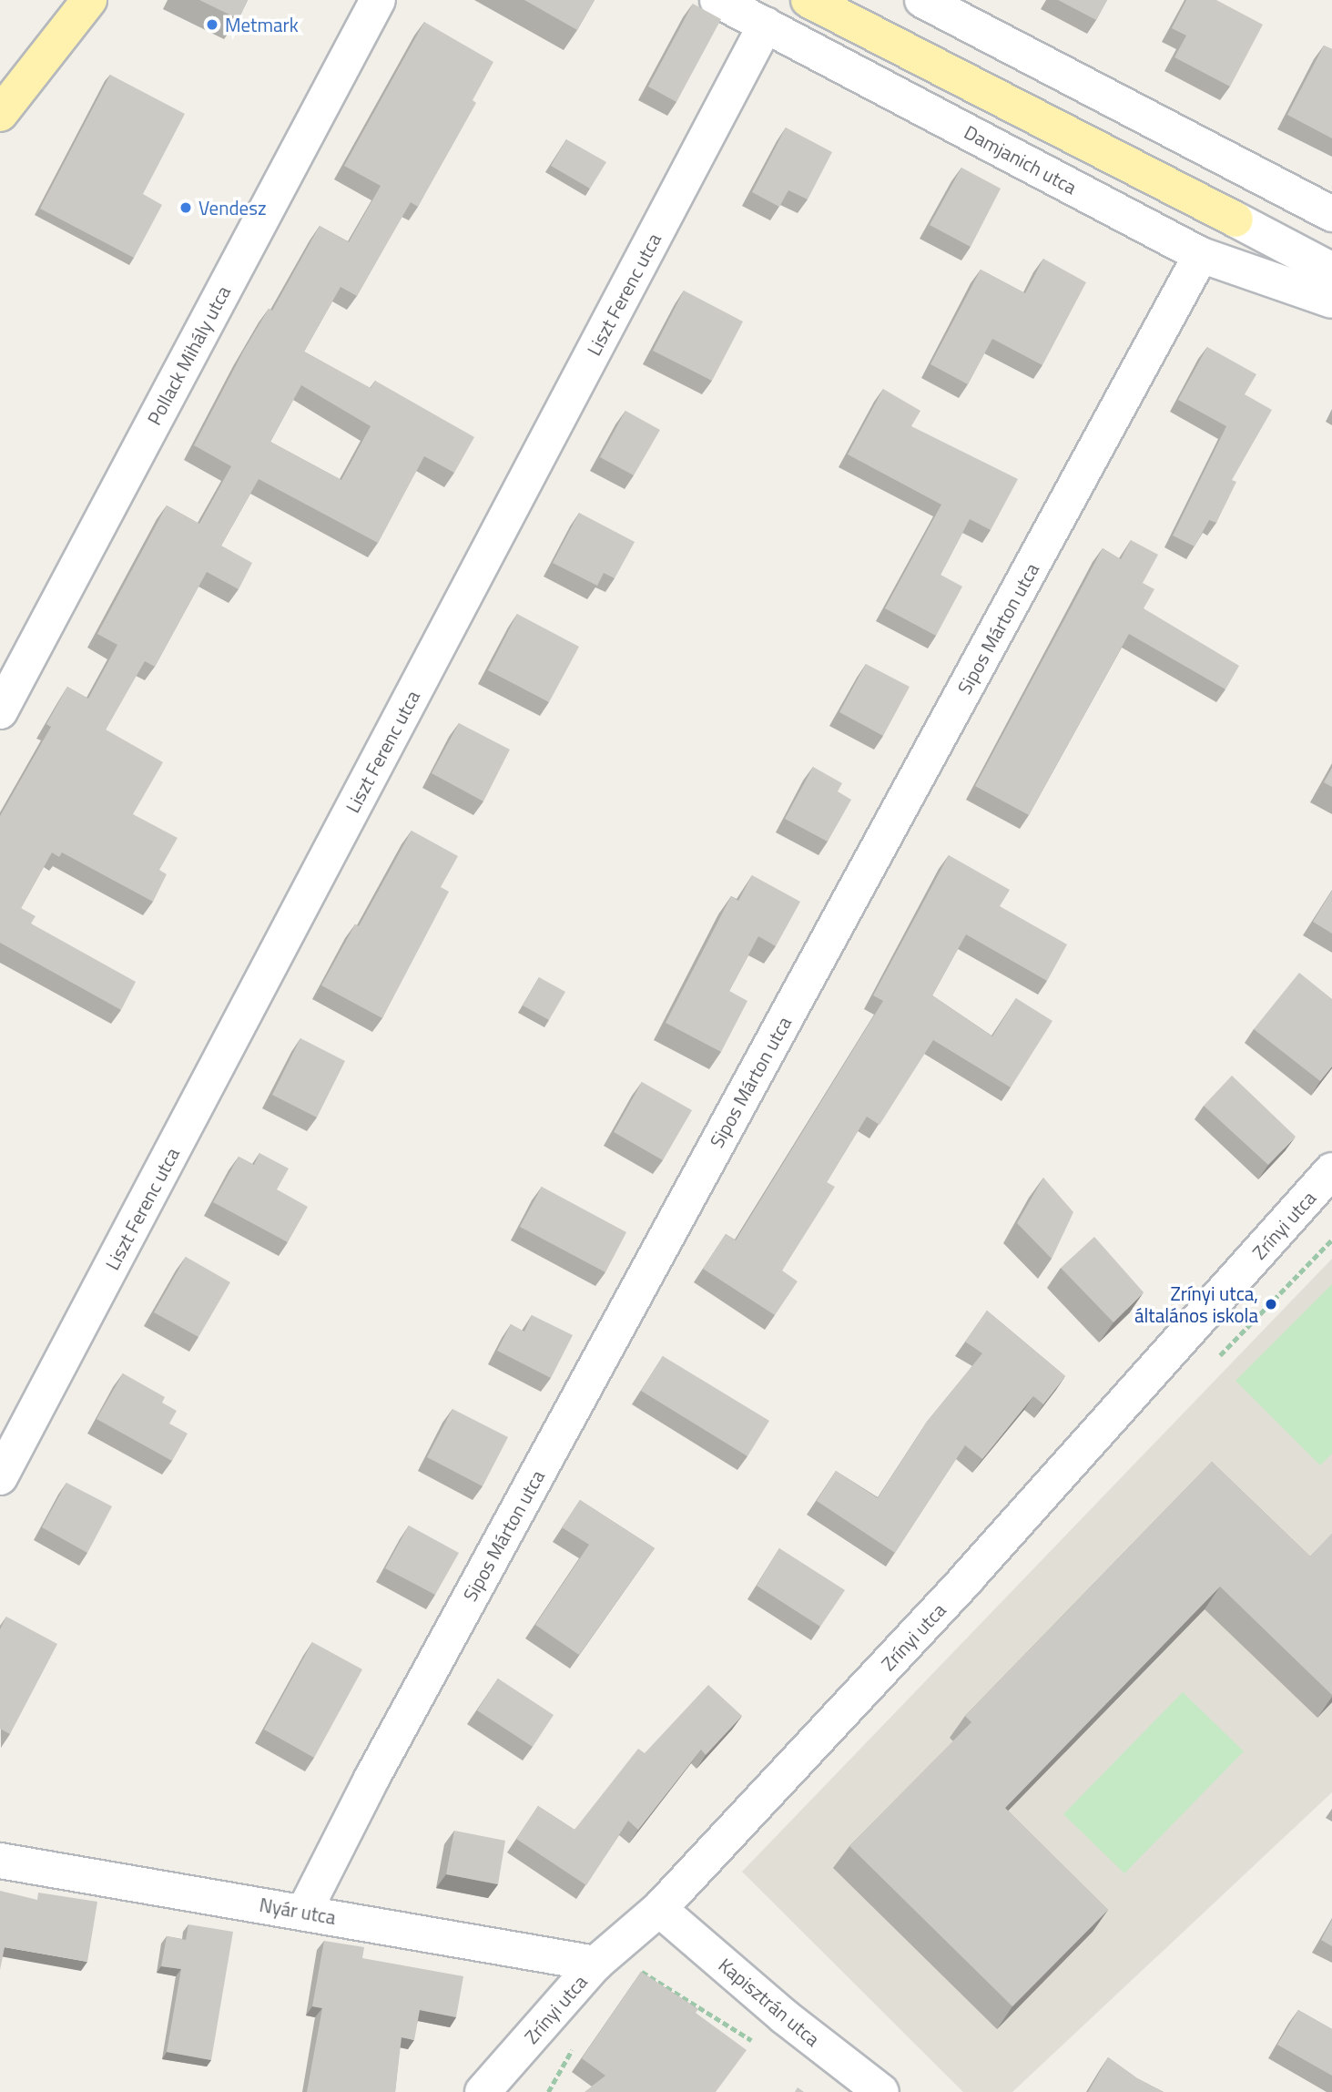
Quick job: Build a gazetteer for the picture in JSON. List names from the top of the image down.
{
  "streets": {
    "street": [
      "Damjanich utca",
      "Liszt Ferenc utca",
      "Pollack Mihály utca",
      "Sipos Márton utca",
      "Zrínyi utca",
      "Nyár utca",
      "Kapisztrán utca"
    ]
  },
  "crossings": [
    ["Damjanich utca", "Liszt Ferenc utca"],
    ["Damjanich utca", "Sipos Márton utca"],
    ["Sipos Márton utca", "Nyár utca"],
    ["Zrínyi utca", "Nyár utca"],
    ["Zrínyi utca", "Kapisztrán utca"]
  ],
  "places": ["Metmark", "Vendesz", "Zrínyi utca, általános iskola"]
}
